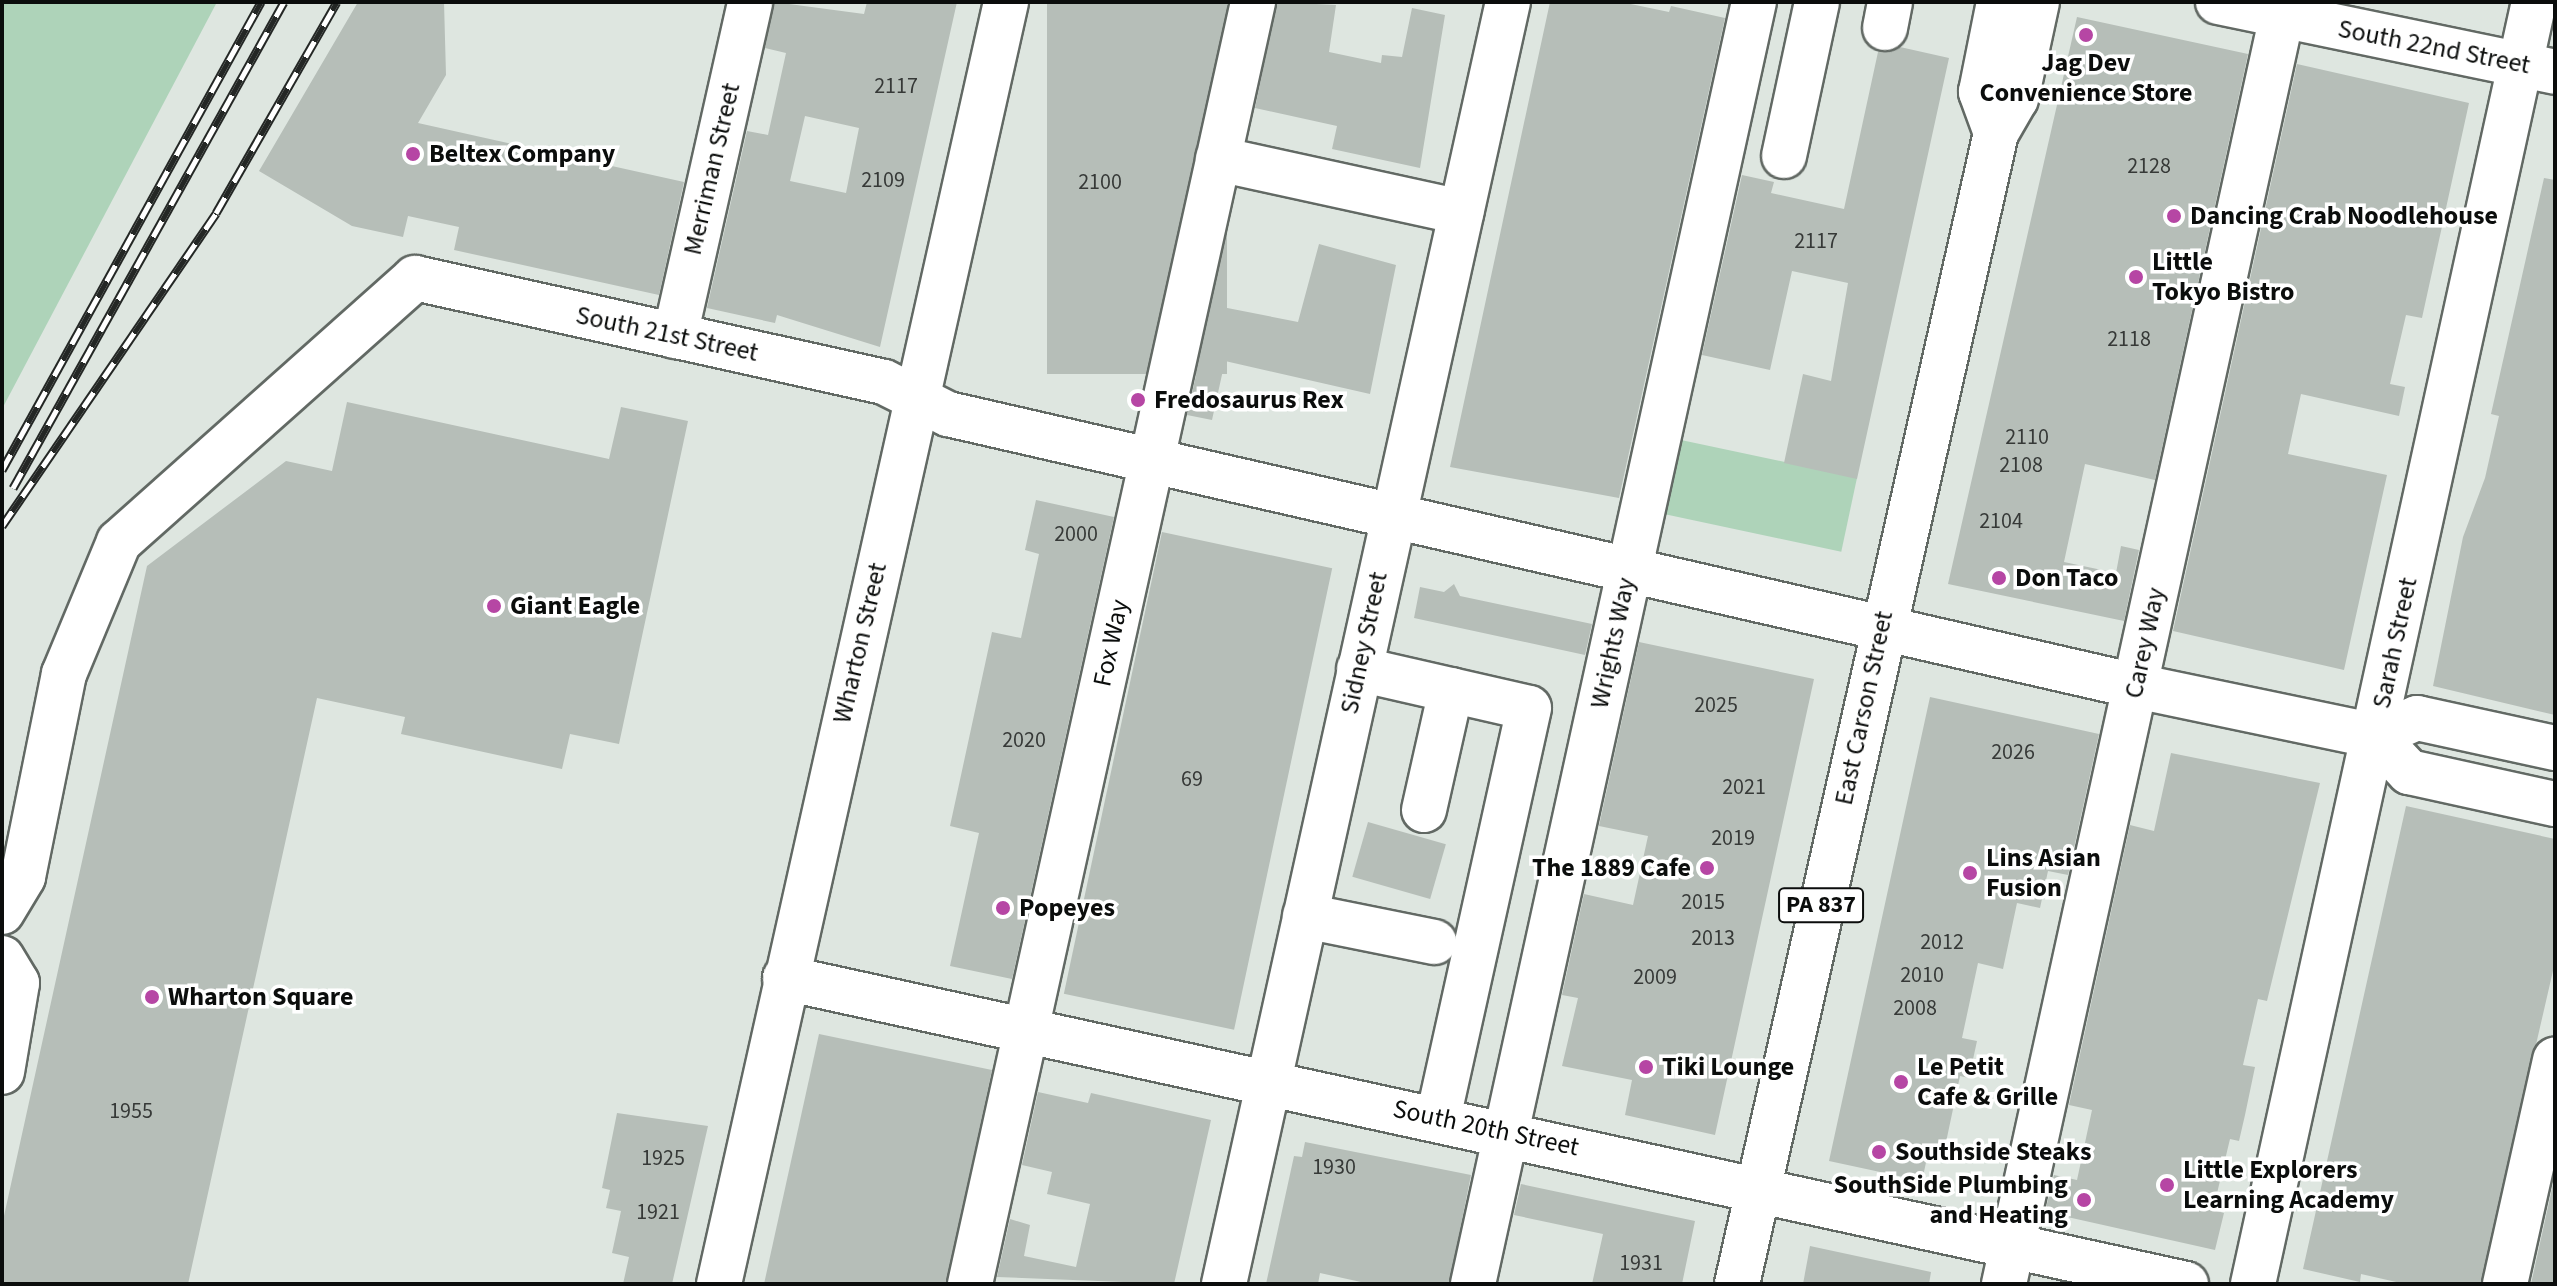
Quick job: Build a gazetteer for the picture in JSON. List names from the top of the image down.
{
  "streets": {
    "street": [
      "South 22nd Street",
      "Merriman Street",
      "South 21st Street",
      "Wharton Street",
      "Fox Way",
      "Sidney Street",
      "Wrights Way",
      "Carey Way",
      "Sarah Street",
      "East Carson Street",
      "PA 837",
      "South 20th Street"
    ]
  },
  "crossings": [
    ["South 22nd Street", "Carey Way"],
    ["South 22nd Street", "Sarah Street"],
    ["Merriman Street", "South 21st Street"],
    ["South 21st Street", "Wharton Street"],
    ["South 21st Street", "Fox Way"],
    ["South 21st Street", "Sidney Street"],
    ["South 21st Street", "Wrights Way"],
    ["South 21st Street", "Carey Way"],
    ["South 21st Street", "Sarah Street"],
    ["South 21st Street", "East Carson Street"],
    ["Wharton Street", "South 20th Street"],
    ["Fox Way", "South 20th Street"],
    ["Sidney Street", "South 20th Street"],
    ["Wrights Way", "South 20th Street"],
    ["Carey Way", "South 20th Street"],
    ["East Carson Street", "South 20th Street"]
  ],
  "places": [
    "Jag Dev Convenience Store",
    "Beltex Company",
    "Dancing Crab Noodlehouse",
    "Little Tokyo Bistro",
    "Fredosaurus Rex",
    "Don Taco",
    "Giant Eagle",
    "The 1889 Cafe",
    "Lins Asian Fusion",
    "Popeyes",
    "Wharton Square",
    "Tiki Lounge",
    "Le Petit Cafe & Grille",
    "Southside Steaks",
    "Little Explorers Learning Academy",
    "SouthSide Plumbing and Heating"
  ],
  "house_numbers": [
    "2117",
    "2128",
    "2109",
    "2100",
    "2117",
    "2118",
    "2110",
    "2108",
    "2104",
    "2000",
    "2025",
    "2020",
    "2026",
    "69",
    "2021",
    "2019",
    "2015",
    "2013",
    "2012",
    "2010",
    "2009",
    "2008",
    "1955",
    "1925",
    "1930",
    "1921",
    "1931"
  ]
}
